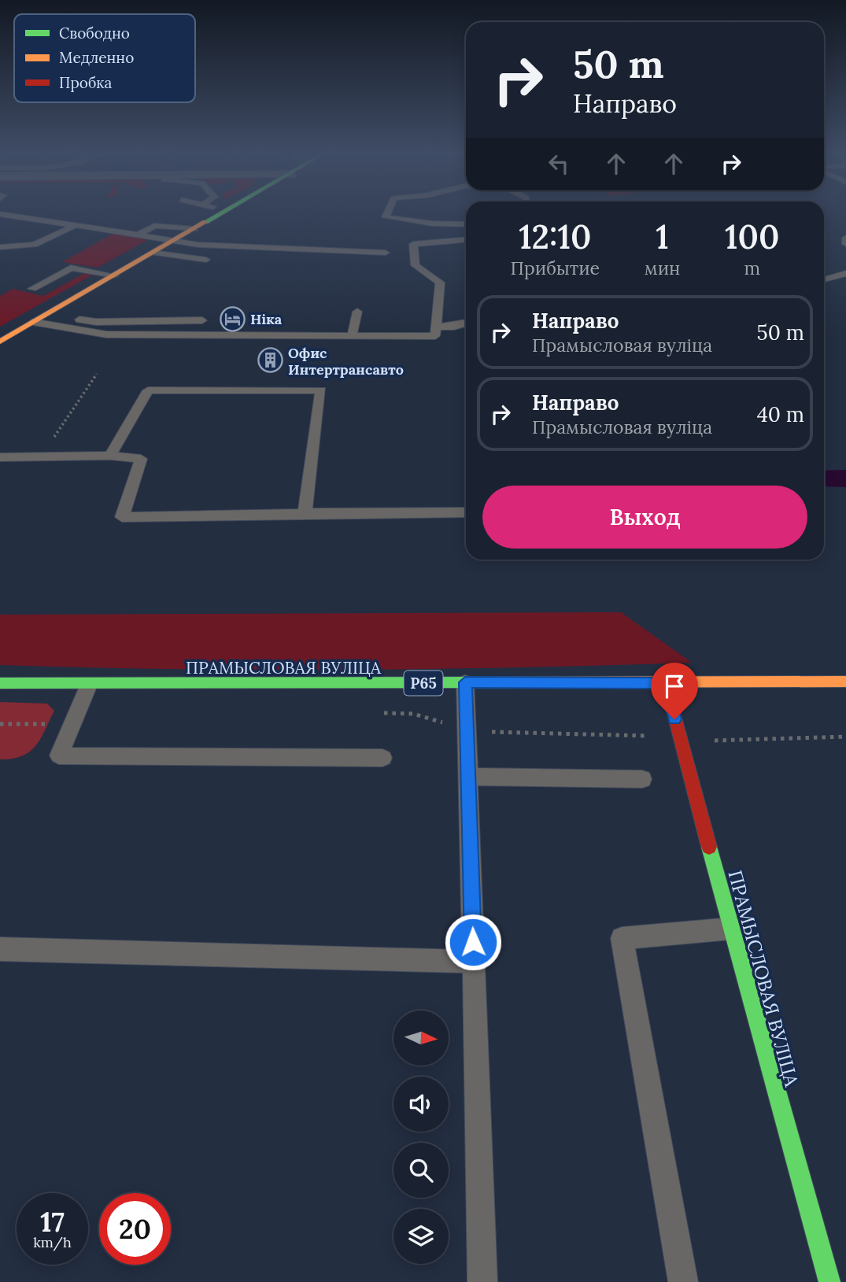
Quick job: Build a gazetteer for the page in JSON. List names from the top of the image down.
{
  "streets": {
    "main road": ["ПРАМЫСЛОВАЯ ВУЛІЦА", "Р65"]
  },
  "places": {
    "hotel": ["Ніка"],
    "building": ["Офис Интертрансавто"]
  },
  "legend": ["Свободно", "Медленно", "Пробка"],
  "north": "right",
  "page": {
    "turn": ["50 m", "Направо"],
    "eta": [
      "12:10",
      "Прибытие",
      "1",
      "мин",
      "100",
      "m"
    ],
    "list": [
      {
        "name": "Направо",
        "note": "Прамысловая вуліца",
        "value": "50 m"
      },
      {
        "name": "Направо",
        "note": "Прамысловая вуліца",
        "value": "40 m"
      }
    ],
    "buttons": "Выход",
    "speed": "17 km/h",
    "limit": "20"
  }
}
